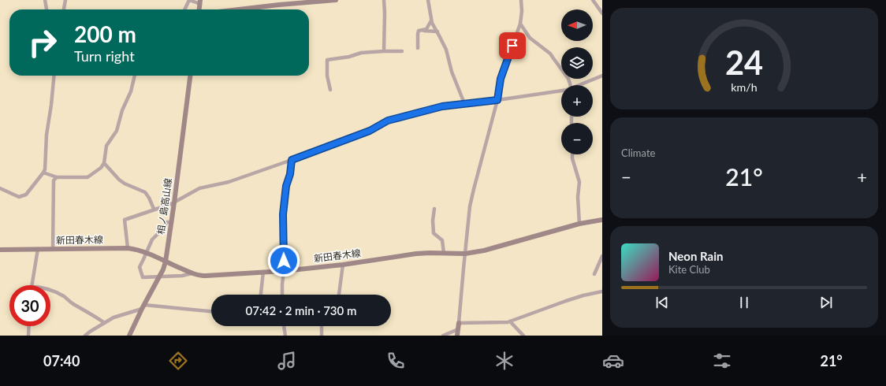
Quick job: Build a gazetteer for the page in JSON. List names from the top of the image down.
{
  "streets": {
    "main road": ["相ノ島高山線", "新田春木線"]
  },
  "crossings": [
    ["相ノ島高山線", "新田春木線"]
  ],
  "north": "left",
  "page": {
    "map_buttons": ["+", "−"],
    "turn": ["200 m", "Turn right"],
    "tile": "Climate",
    "heat": ["−", "21°", "+"],
    "song": ["Neon Rain", "Kite Club"],
    "limit": "30",
    "trip": "07:42 · 2 min · 730 m",
    "tabs": ["07:40", "21°"],
    "gauge": ["24", "km/h"]
  }
}
